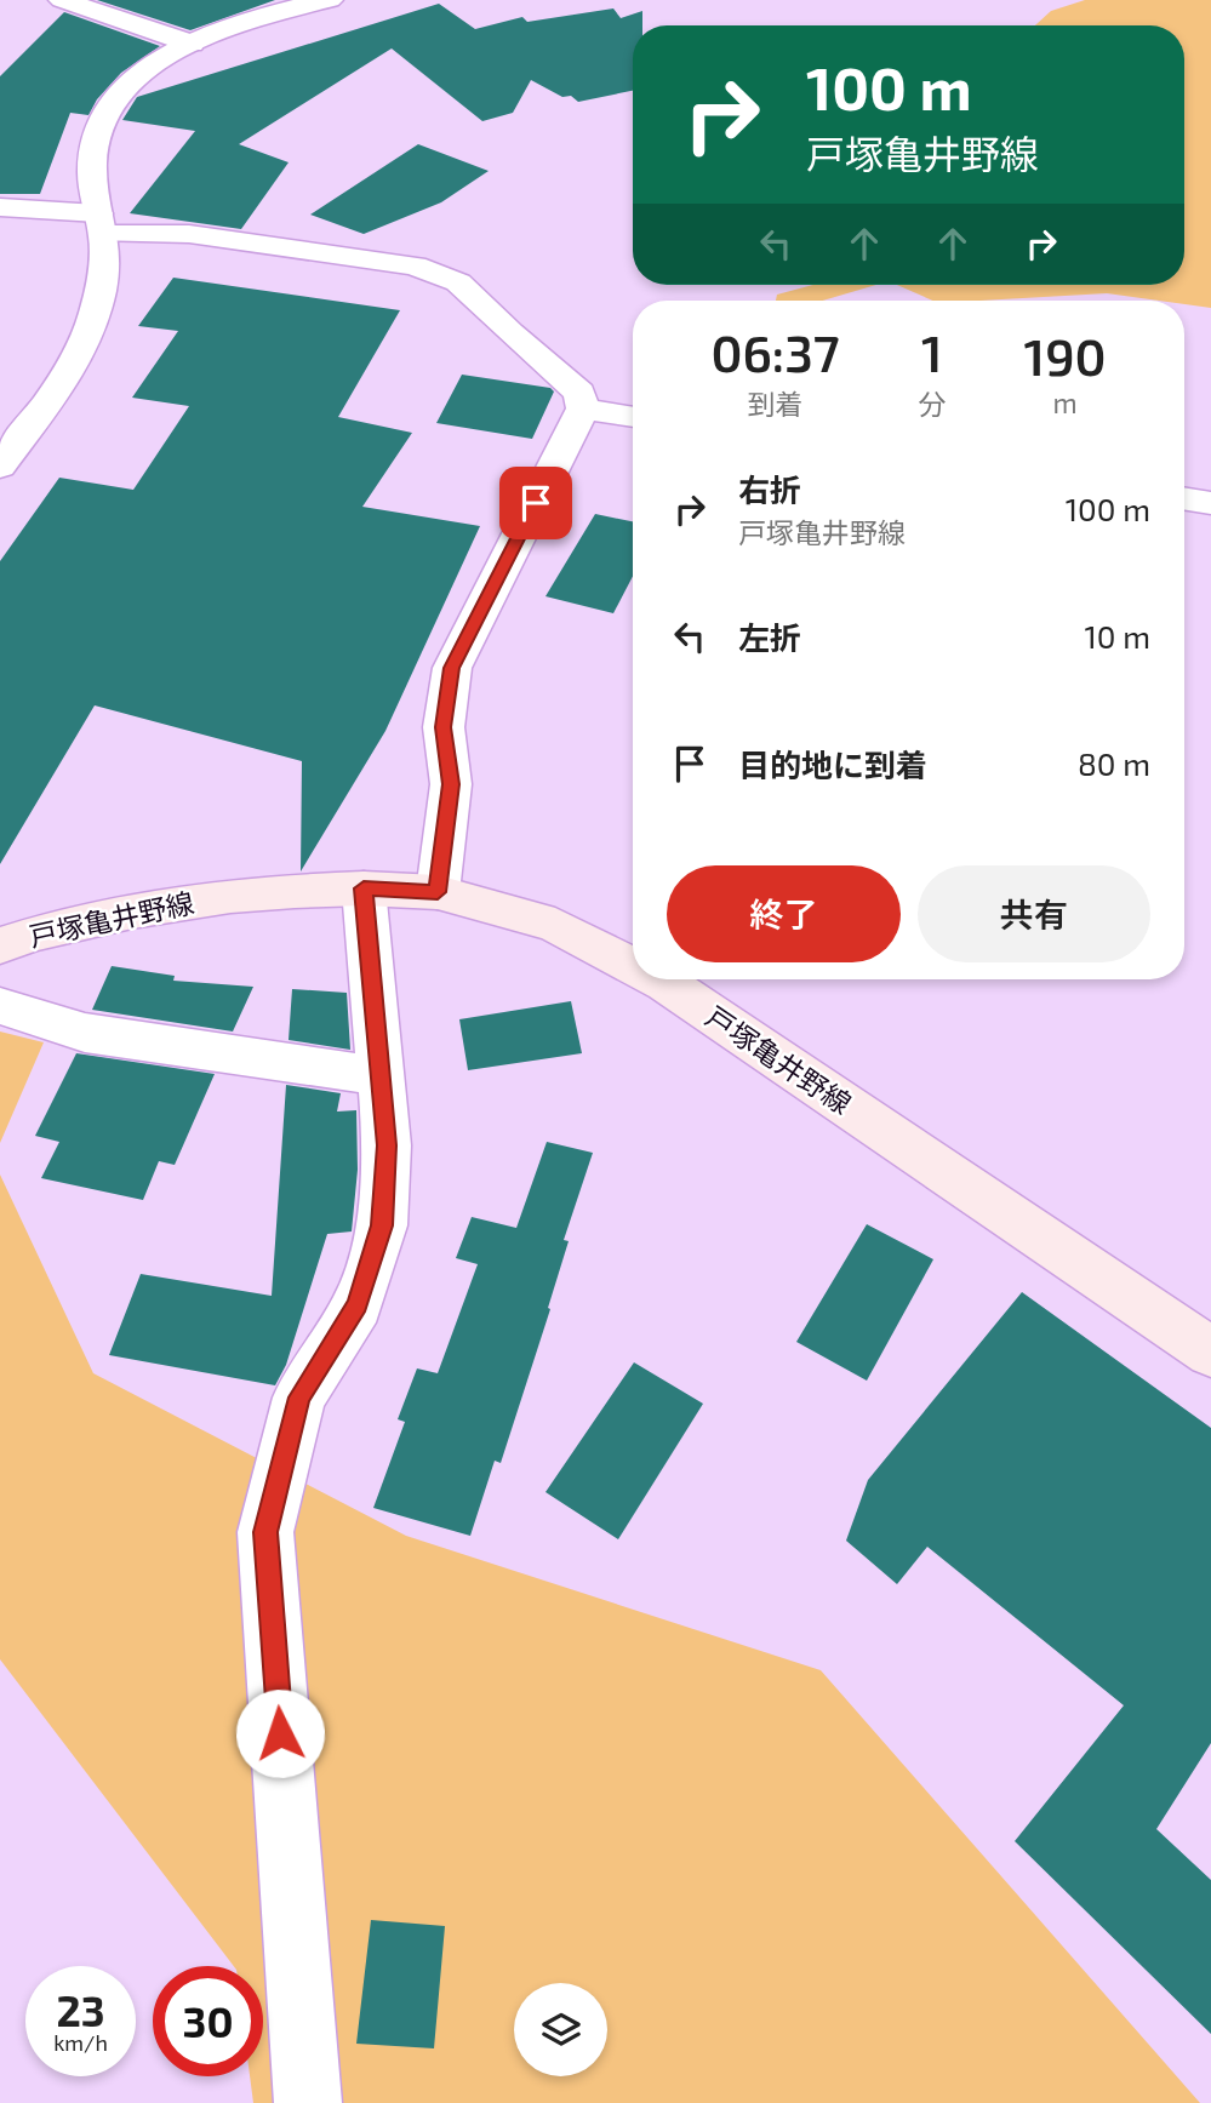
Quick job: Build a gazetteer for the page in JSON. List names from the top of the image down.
{
  "streets": {
    "main road": ["戸塚亀井野線"]
  },
  "page": {
    "turn": ["100 m", "戸塚亀井野線"],
    "eta": [
      "06:37",
      "到着",
      "1",
      "分",
      "190",
      "m"
    ],
    "list": [
      {
        "name": "右折",
        "note": "戸塚亀井野線",
        "value": "100 m"
      },
      {
        "name": "左折",
        "value": "10 m"
      },
      {
        "name": "目的地に到着",
        "value": "80 m"
      }
    ],
    "buttons": ["終了", "共有"],
    "speed": "23 km/h",
    "limit": "30"
  }
}
